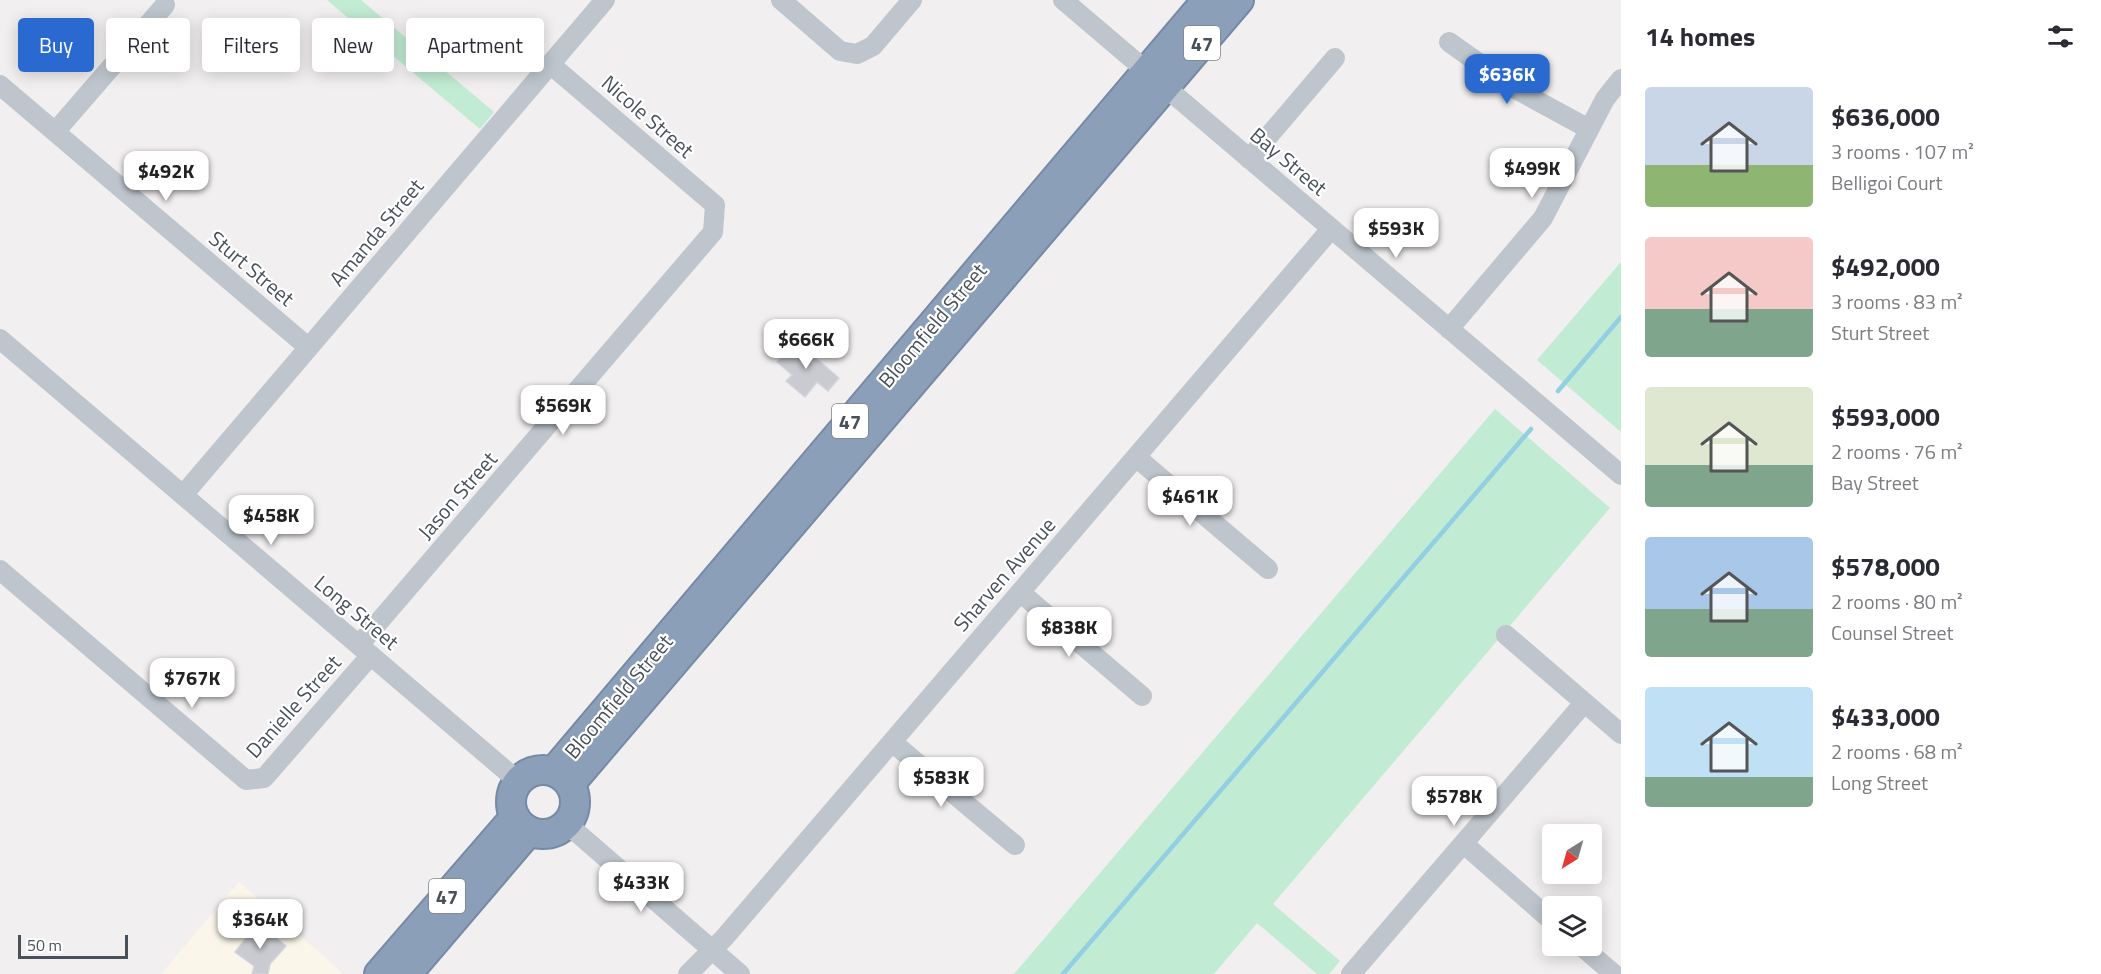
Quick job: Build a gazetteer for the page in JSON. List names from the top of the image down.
{
  "streets": {
    "highway": ["47", "Bloomfield Street"],
    "street": [
      "Nicole Street",
      "Bay Street",
      "Amanda Street",
      "Sturt Street",
      "Jason Street",
      "Sharven Avenue",
      "Long Street",
      "Danielle Street"
    ]
  },
  "crossings": [
    ["47", "Bay Street"],
    ["47", "Bloomfield Street"],
    ["47", "Long Street"],
    ["Nicole Street", "Amanda Street"],
    ["Nicole Street", "Jason Street"],
    ["Bay Street", "Bloomfield Street"],
    ["Bay Street", "Sharven Avenue"],
    ["Amanda Street", "Sturt Street"],
    ["Amanda Street", "Long Street"],
    ["Bloomfield Street", "Long Street"],
    ["Jason Street", "Long Street"],
    ["Jason Street", "Danielle Street"],
    ["Long Street", "Danielle Street"]
  ],
  "scale_bar": "50 m",
  "north": "bottom left",
  "page": {
    "heading": "14 homes",
    "chip": [
      "Buy",
      "Rent",
      "Filters",
      "New",
      "Apartment"
    ],
    "price": [
      "$636K",
      "$499K",
      "$492K",
      "$593K",
      "$666K",
      "$569K",
      "$461K",
      "$458K",
      "$838K",
      "$767K",
      "$583K",
      "$578K",
      "$433K",
      "$364K"
    ],
    "list": [
      {
        "name": "$636,000",
        "note": "3 rooms · 107 m² · Belligoi Court"
      },
      {
        "name": "$492,000",
        "note": "3 rooms · 83 m² · Sturt Street"
      },
      {
        "name": "$593,000",
        "note": "2 rooms · 76 m² · Bay Street"
      },
      {
        "name": "$578,000",
        "note": "2 rooms · 80 m² · Counsel Street"
      },
      {
        "name": "$433,000",
        "note": "2 rooms · 68 m² · Long Street"
      }
    ],
    "scale": "50 m"
  }
}
